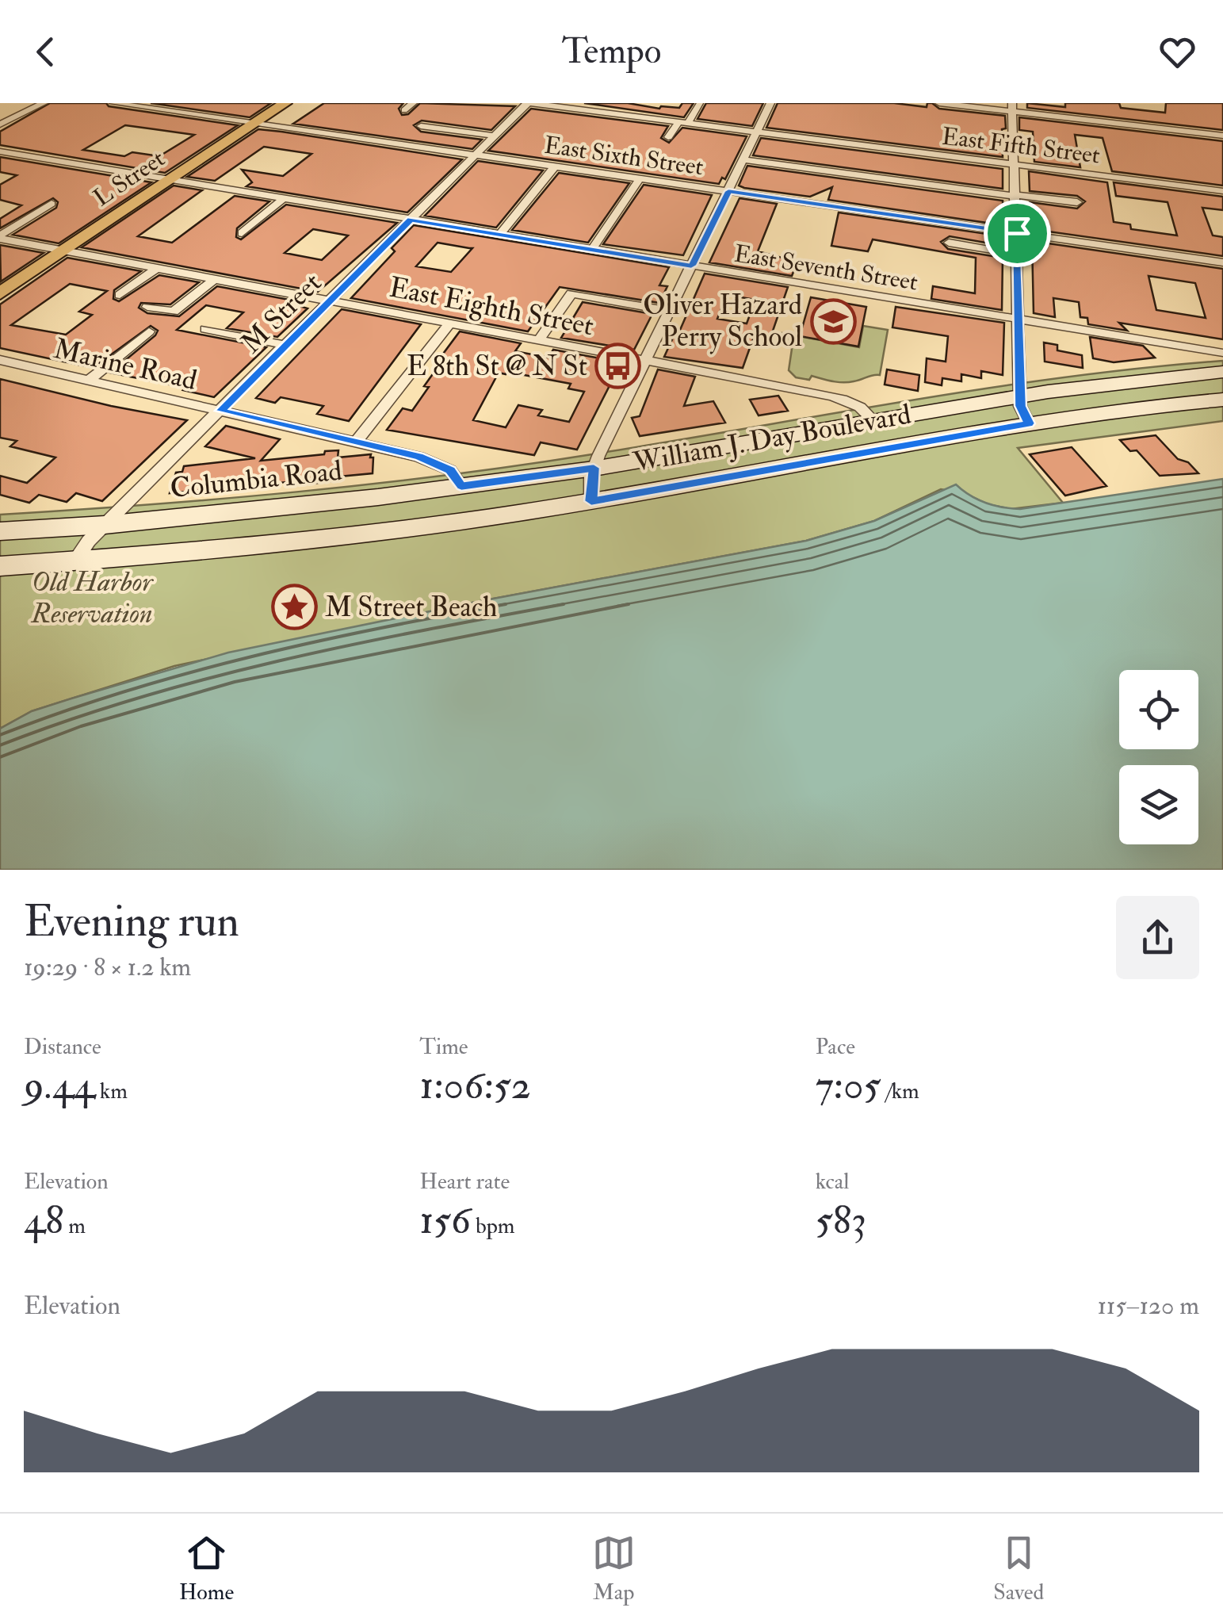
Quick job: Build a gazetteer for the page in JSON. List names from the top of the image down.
{
  "streets": {
    "main road": ["L Street", "William J. Day Boulevard", "Columbia Road"],
    "street": [
      "East Fifth Street",
      "East Sixth Street",
      "East Seventh Street",
      "East Eighth Street",
      "M Street",
      "Marine Road"
    ]
  },
  "crossings": [
    ["East Fifth Street", "M Street"],
    ["East Sixth Street", "L Street"],
    ["East Sixth Street", "M Street"],
    ["L Street", "East Seventh Street"],
    ["L Street", "East Eighth Street"],
    ["East Seventh Street", "M Street"],
    ["East Eighth Street", "M Street"],
    ["East Eighth Street", "Columbia Road"],
    ["M Street", "Marine Road"],
    ["M Street", "William J. Day Boulevard"],
    ["M Street", "Columbia Road"],
    ["Marine Road", "Columbia Road"]
  ],
  "parks": ["Old Harbor Reservation"],
  "places": {
    "school or university": ["Oliver Hazard Perry School"],
    "bus stop": ["E 8th St @ N St"],
    "place": ["M Street Beach"]
  },
  "page": {
    "header": "Tempo",
    "heading": ["Evening run", "19:29 · 8 × 1.2 km"],
    "stats": [
      ["Distance", "9.44 km"],
      ["Time", "1:06:52"],
      ["Pace", "7:05 /km"],
      ["Elevation", "48 m"],
      ["Heart rate", "156 bpm"],
      ["kcal", "583"]
    ],
    "chart": ["Elevation", "115–120 m"],
    "tabs": ["Home", "Map", "Saved"]
  }
}
